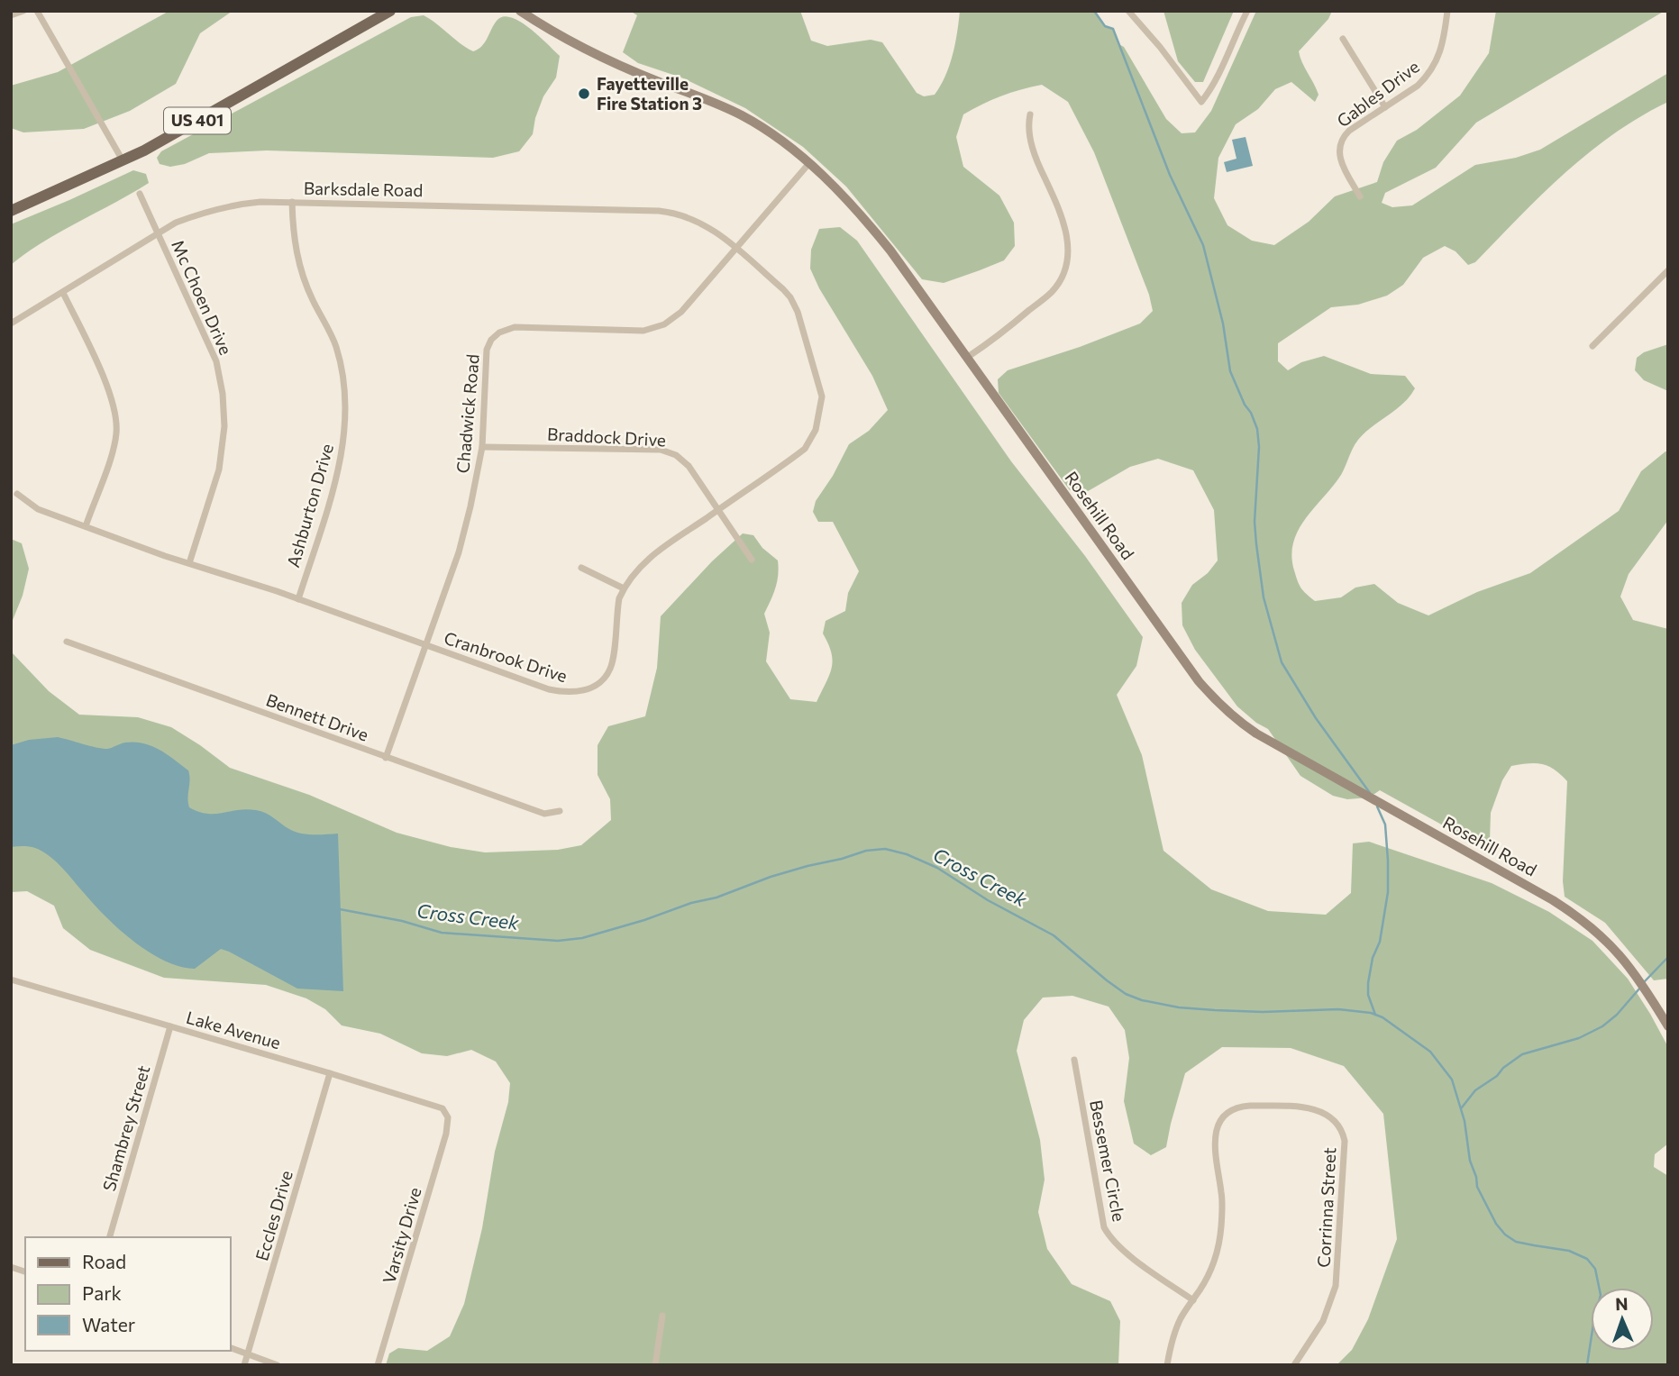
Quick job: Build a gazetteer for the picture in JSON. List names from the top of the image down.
{
  "streets": {
    "main road": ["US 401", "Rosehill Road"],
    "street": [
      "Gables Drive",
      "Barksdale Road",
      "Mc Choen Drive",
      "Chadwick Road",
      "Braddock Drive",
      "Ashburton Drive",
      "Cranbrook Drive",
      "Bennett Drive",
      "Lake Avenue",
      "Shambrey Street",
      "Bessemer Circle",
      "Corrinna Street",
      "Eccles Drive",
      "Varsity Drive"
    ]
  },
  "crossings": [
    ["Barksdale Road", "Mc Choen Drive"],
    ["Barksdale Road", "Chadwick Road"],
    ["Barksdale Road", "Ashburton Drive"],
    ["Barksdale Road", "Cranbrook Drive"],
    ["Mc Choen Drive", "Cranbrook Drive"],
    ["Chadwick Road", "Braddock Drive"],
    ["Chadwick Road", "Rosehill Road"],
    ["Chadwick Road", "Cranbrook Drive"],
    ["Chadwick Road", "Bennett Drive"],
    ["Braddock Drive", "Cranbrook Drive"],
    ["Ashburton Drive", "Cranbrook Drive"],
    ["Lake Avenue", "Shambrey Street"],
    ["Lake Avenue", "Eccles Drive"],
    ["Lake Avenue", "Varsity Drive"],
    ["Bessemer Circle", "Corrinna Street"]
  ],
  "water": ["Cross Creek"],
  "places": ["Fayetteville Fire Station 3"],
  "legend": ["Road", "Park", "Water"],
  "north": "top"
}
